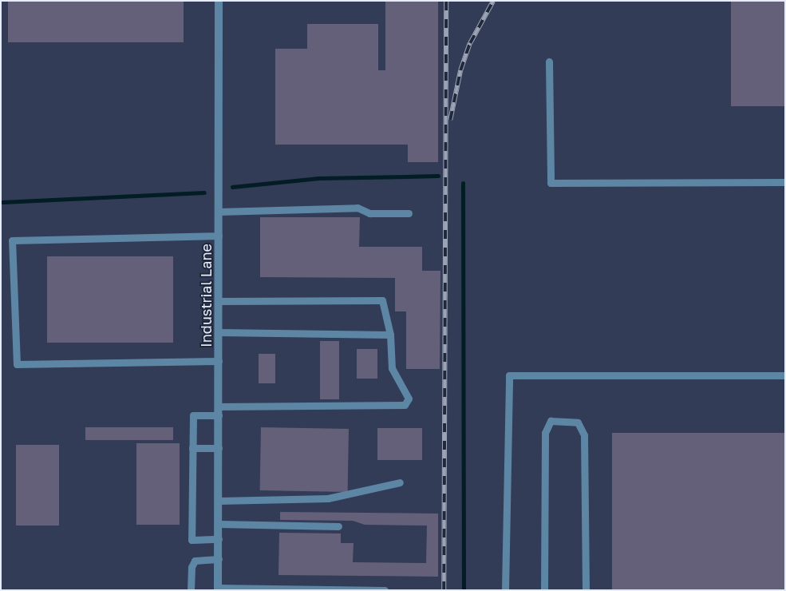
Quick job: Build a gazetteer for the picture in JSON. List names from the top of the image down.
{
  "streets": {
    "street": ["Industrial Lane"]
  }
}
